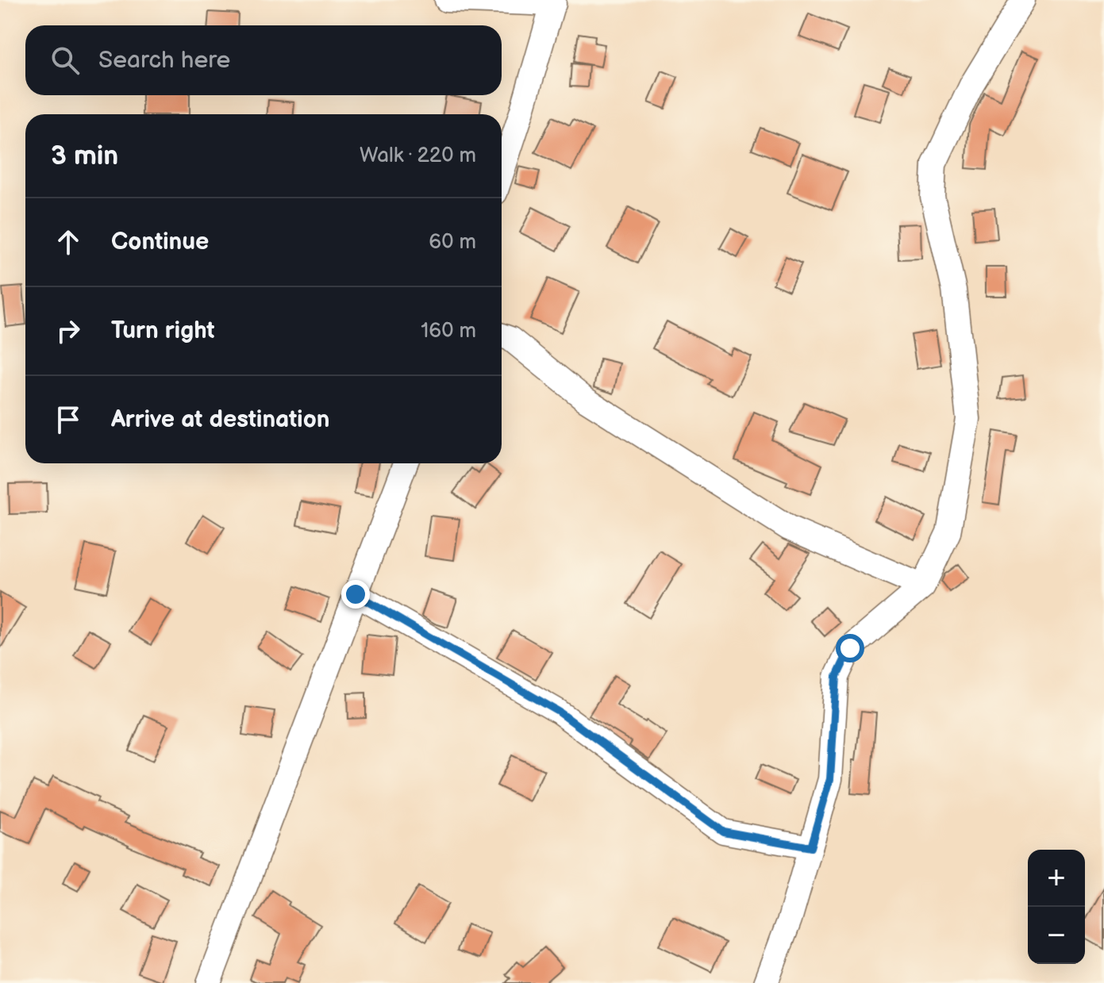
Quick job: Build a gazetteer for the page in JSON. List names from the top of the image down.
{
  "page": {
    "search": "Search here",
    "heading": ["3 min", "Walk · 220 m"],
    "list": [
      ["Continue", "60 m"],
      ["Turn right", "160 m"],
      "Arrive at destination"
    ],
    "map_buttons": ["+", "−"]
  }
}
